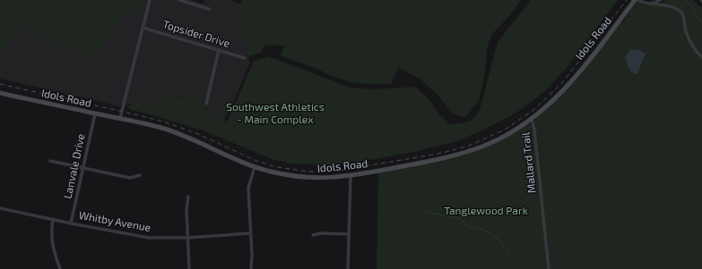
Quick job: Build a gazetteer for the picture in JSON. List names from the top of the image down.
{
  "streets": {
    "street": [
      "Topsider Drive",
      "Idols Road",
      "Mallard Trail",
      "Lanvale Drive",
      "Whitby Avenue"
    ]
  },
  "crossings": [
    ["Idols Road", "Mallard Trail"],
    ["Idols Road", "Lanvale Drive"],
    ["Lanvale Drive", "Whitby Avenue"]
  ],
  "parks": ["Southwest Athletics - Main Complex", "Tanglewood Park"]
}
